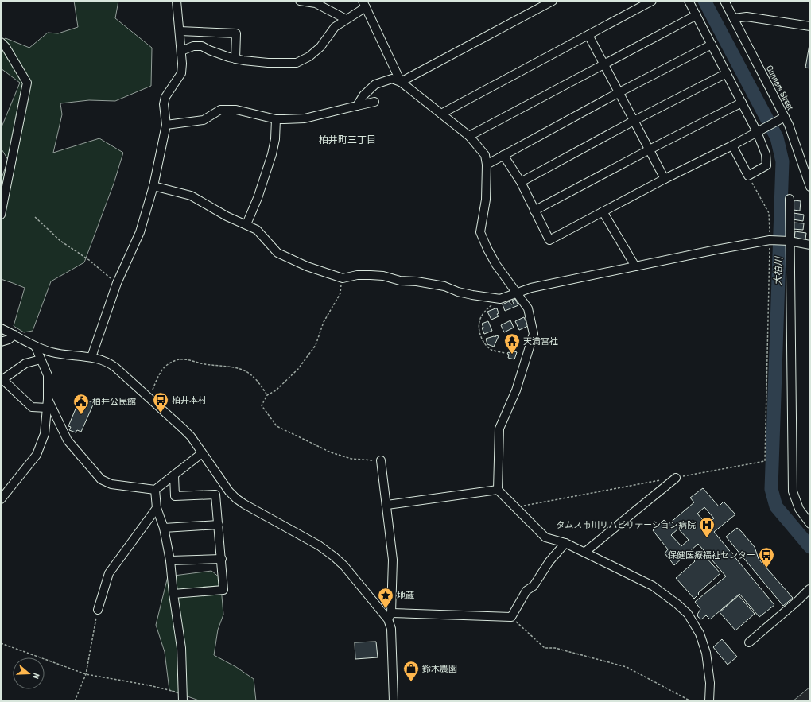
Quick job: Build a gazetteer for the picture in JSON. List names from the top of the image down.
{
  "streets": {
    "street": ["Gunners Street"]
  },
  "districts": ["柏井町三丁目"],
  "water": ["大柏川"],
  "places": {
    "temple": ["天満宮社"],
    "bus stop": ["柏井本村", "保健医療福祉センター"],
    "public building": ["柏井公民館"],
    "hospital": ["タムス市川リハビリテーション病院"],
    "place": ["地蔵"],
    "shop": ["鈴木農園"]
  },
  "north": "right"
}
